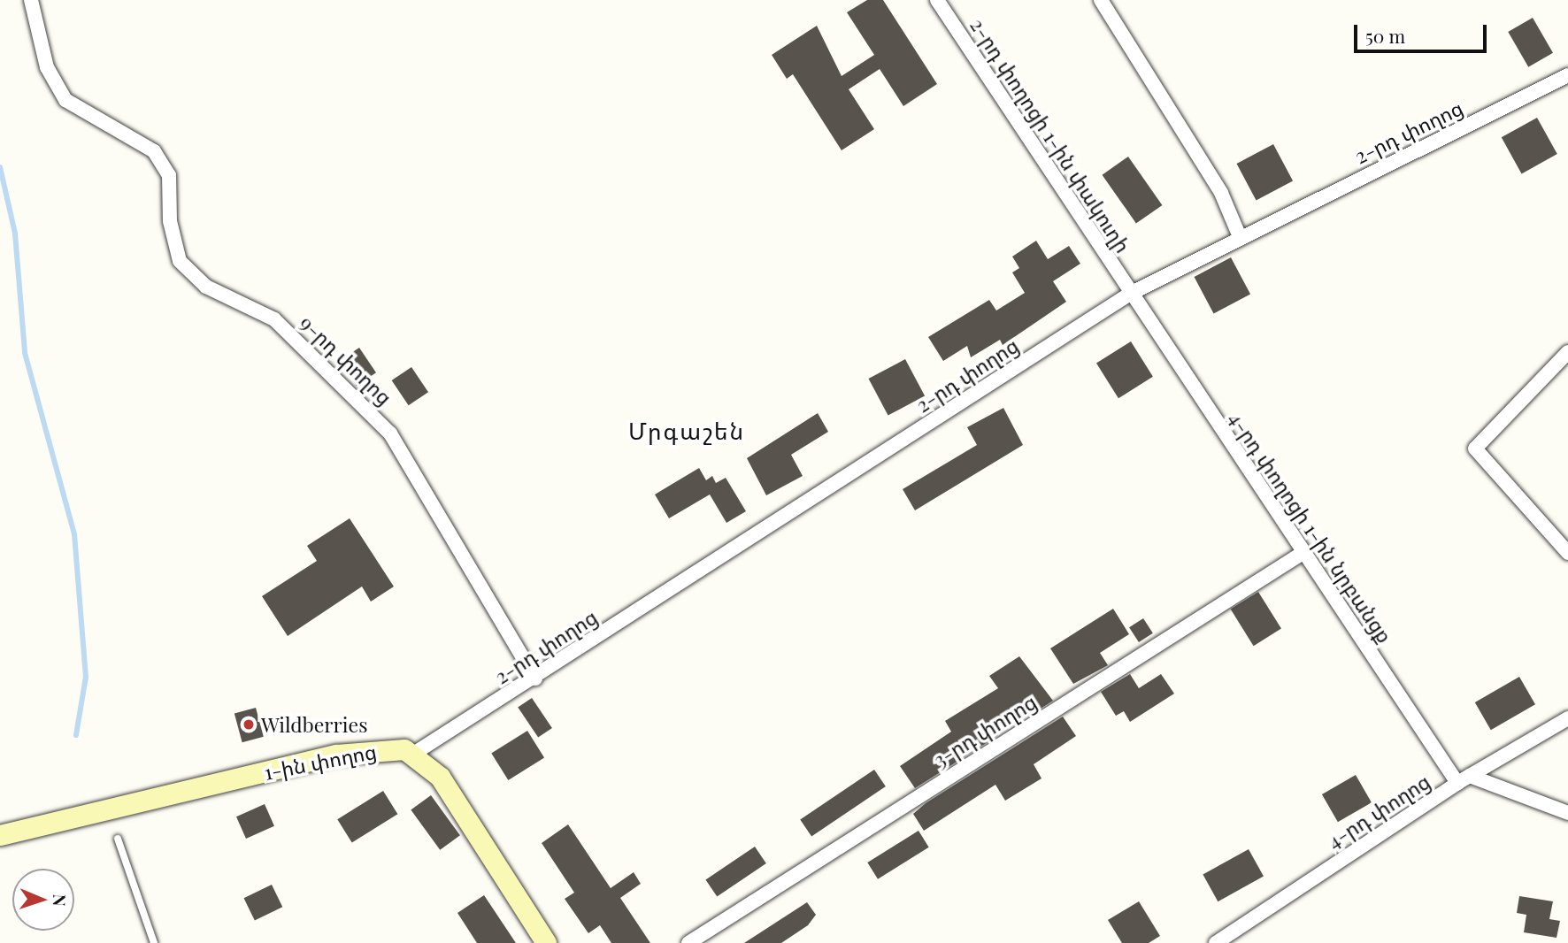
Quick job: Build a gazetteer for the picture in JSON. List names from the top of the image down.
{
  "streets": {
    "main road": ["1-ին փողոց"],
    "street": [
      "2-րդ փողոց",
      "2-րդ փողոցի 1-ին փակուղի",
      "9-րդ փողոց",
      "4-րդ փողոցի 1-ին նրբանցք",
      "3-րդ փողոց",
      "4-րդ փողոց"
    ]
  },
  "crossings": [
    ["2-րդ փողոց", "2-րդ փողոցի 1-ին փակուղի"],
    ["2-րդ փողոց", "9-րդ փողոց"],
    ["2-րդ փողոց", "4-րդ փողոցի 1-ին նրբանցք"],
    ["2-րդ փողոց", "1-ին փողոց"],
    ["2-րդ փողոցի 1-ին փակուղի", "4-րդ փողոցի 1-ին նրբանցք"],
    ["4-րդ փողոցի 1-ին նրբանցք", "3-րդ փողոց"],
    ["4-րդ փողոցի 1-ին նրբանցք", "4-րդ փողոց"]
  ],
  "districts": ["Մրգաշեն"],
  "places": ["Wildberries"],
  "scale_bar": "50 m",
  "north": "right"
}
